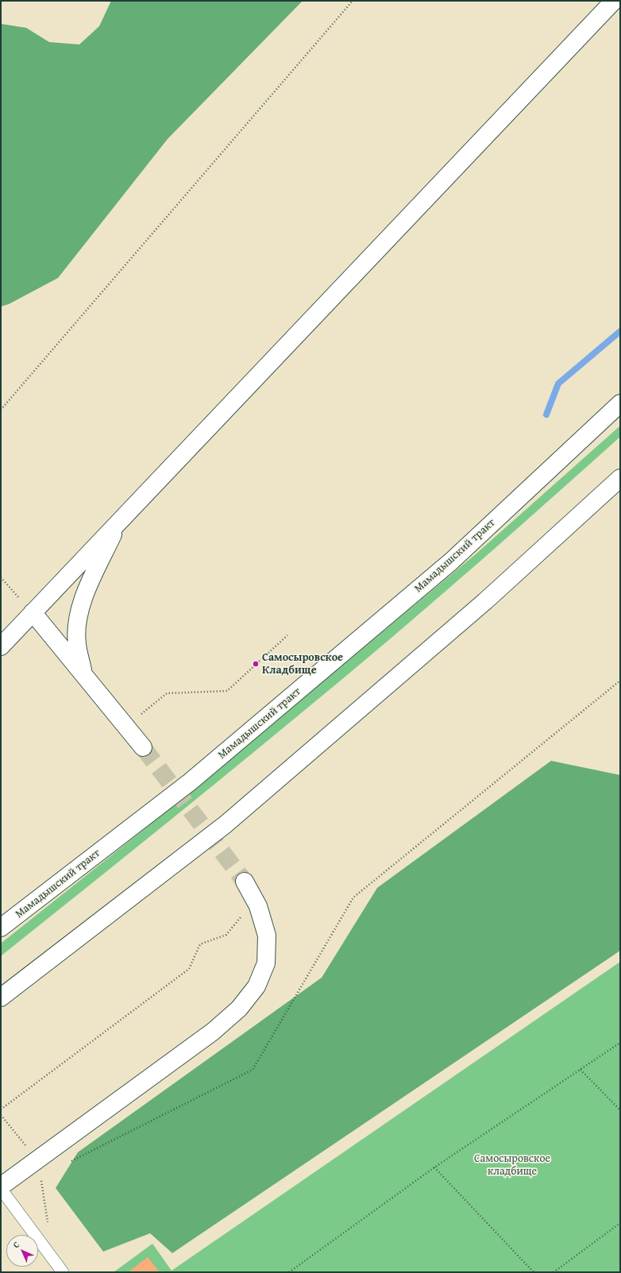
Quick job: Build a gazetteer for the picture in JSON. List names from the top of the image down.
{
  "streets": {
    "street": ["Мамадышский тракт"]
  },
  "parks": ["Самосыровское кладбище"],
  "places": ["Самосыровское Кладбище"],
  "north": "top left"
}
